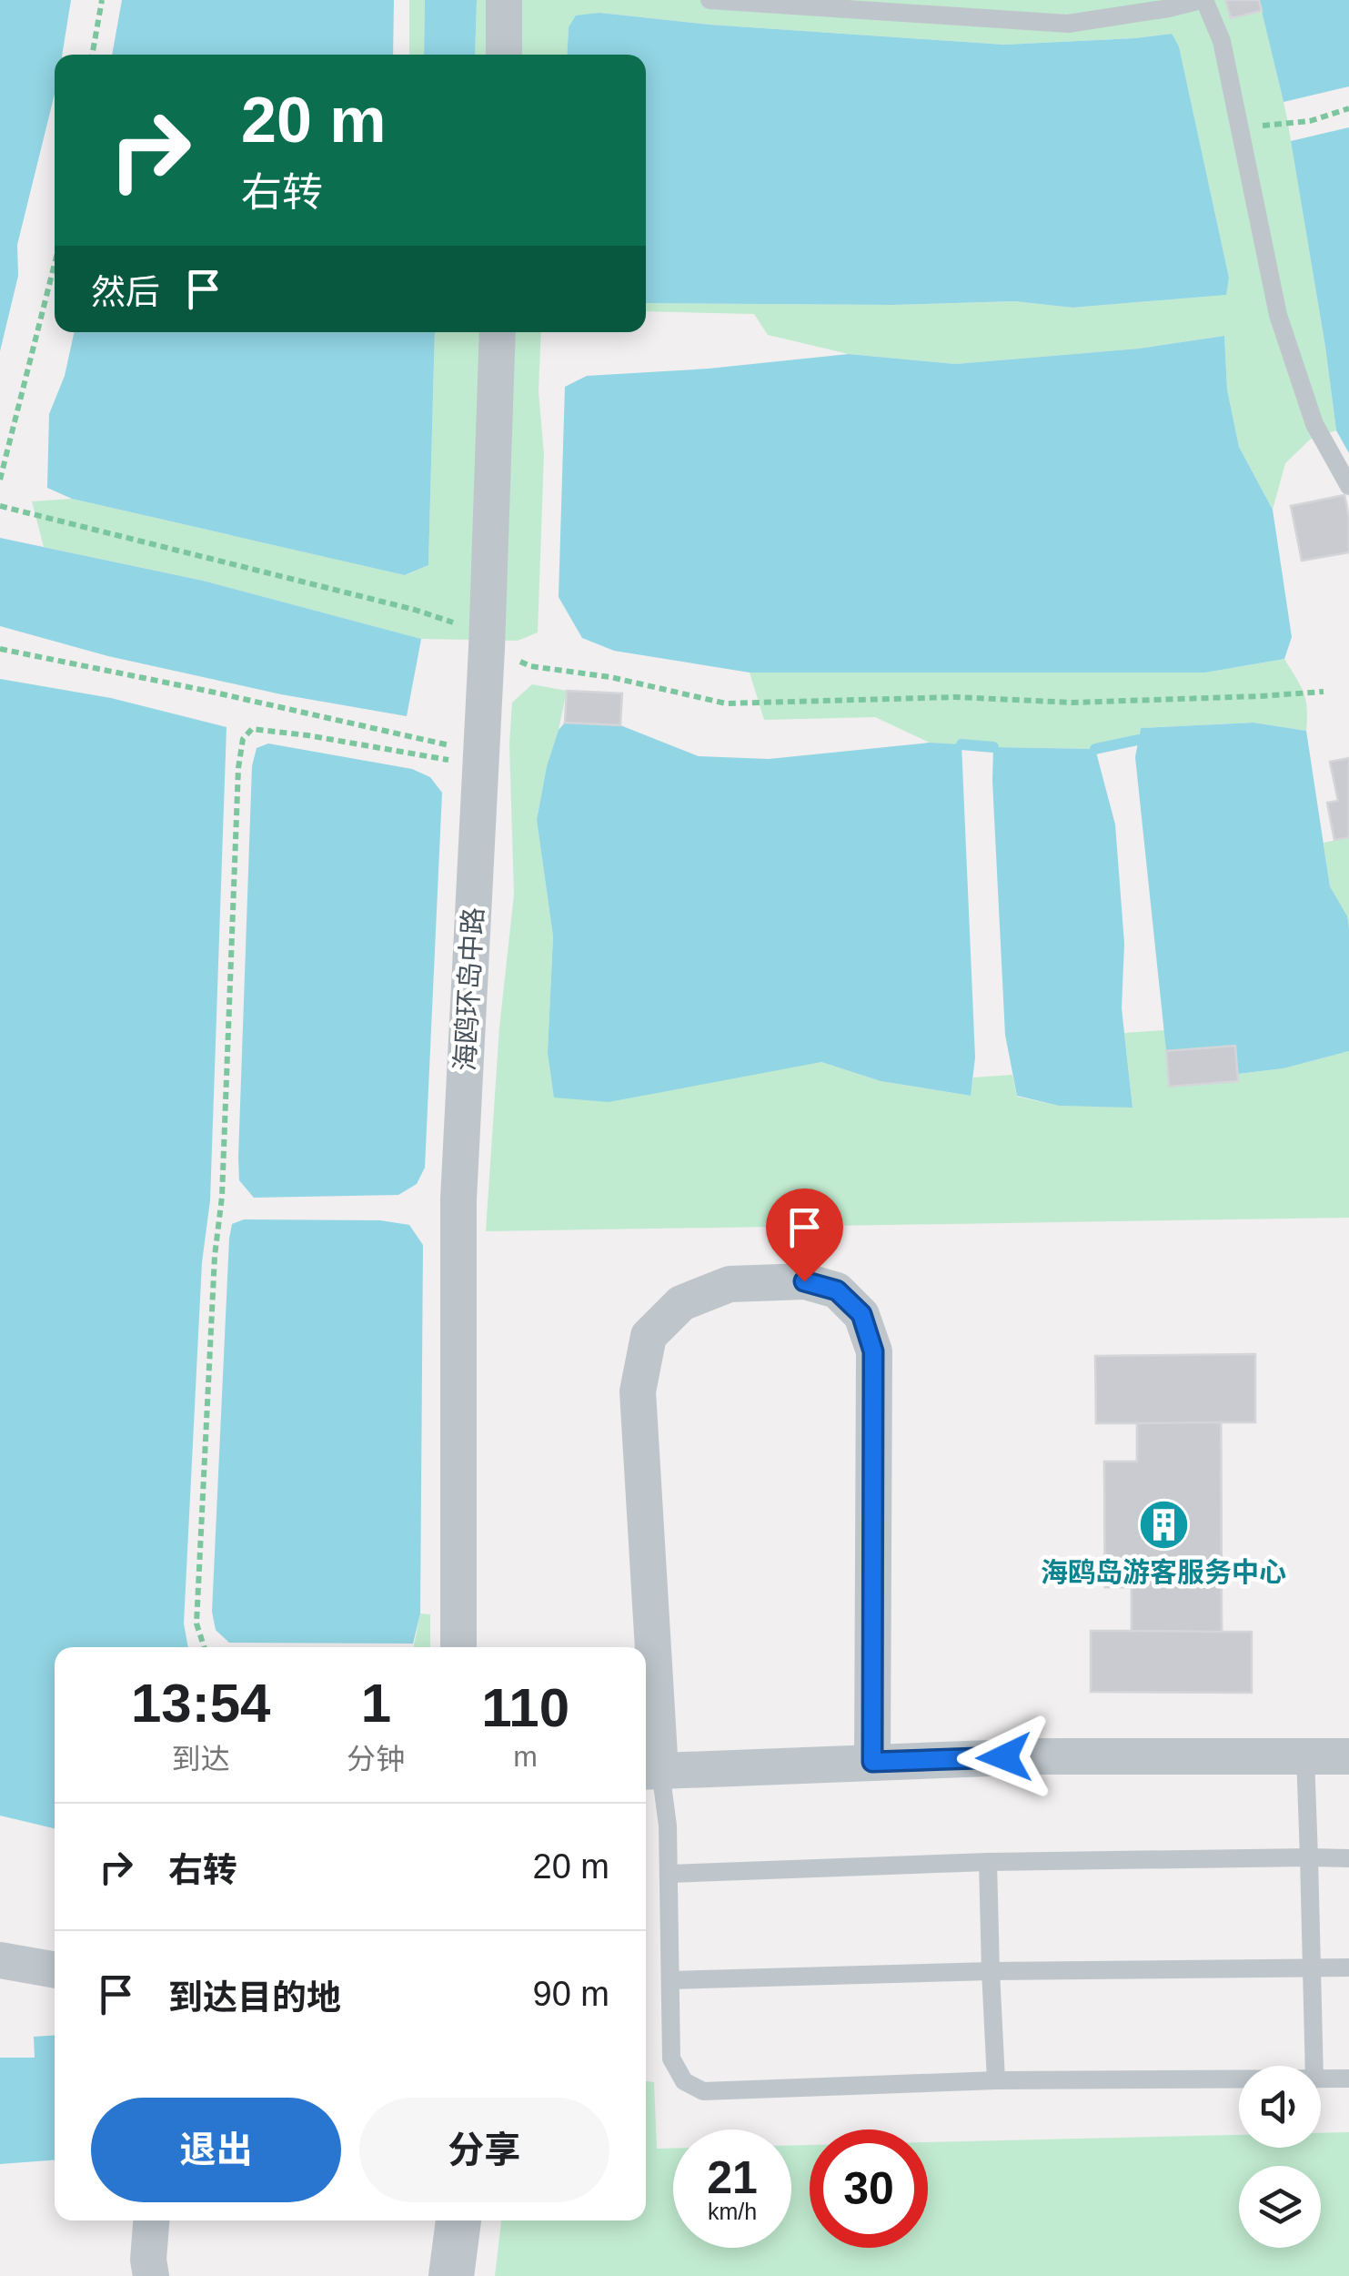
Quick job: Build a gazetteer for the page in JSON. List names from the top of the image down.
{
  "streets": {
    "street": ["海鸥环岛中路"]
  },
  "places": {
    "building": ["海鸥岛游客服务中心"]
  },
  "page": {
    "turn": ["20 m", "右转"],
    "then": "然后",
    "eta": [
      "13:54",
      "到达",
      "1",
      "分钟",
      "110",
      "m"
    ],
    "list": [
      {
        "name": "右转",
        "value": "20 m"
      },
      {
        "name": "到达目的地",
        "value": "90 m"
      }
    ],
    "buttons": ["退出", "分享"],
    "speed": "21 km/h",
    "limit": "30"
  }
}
